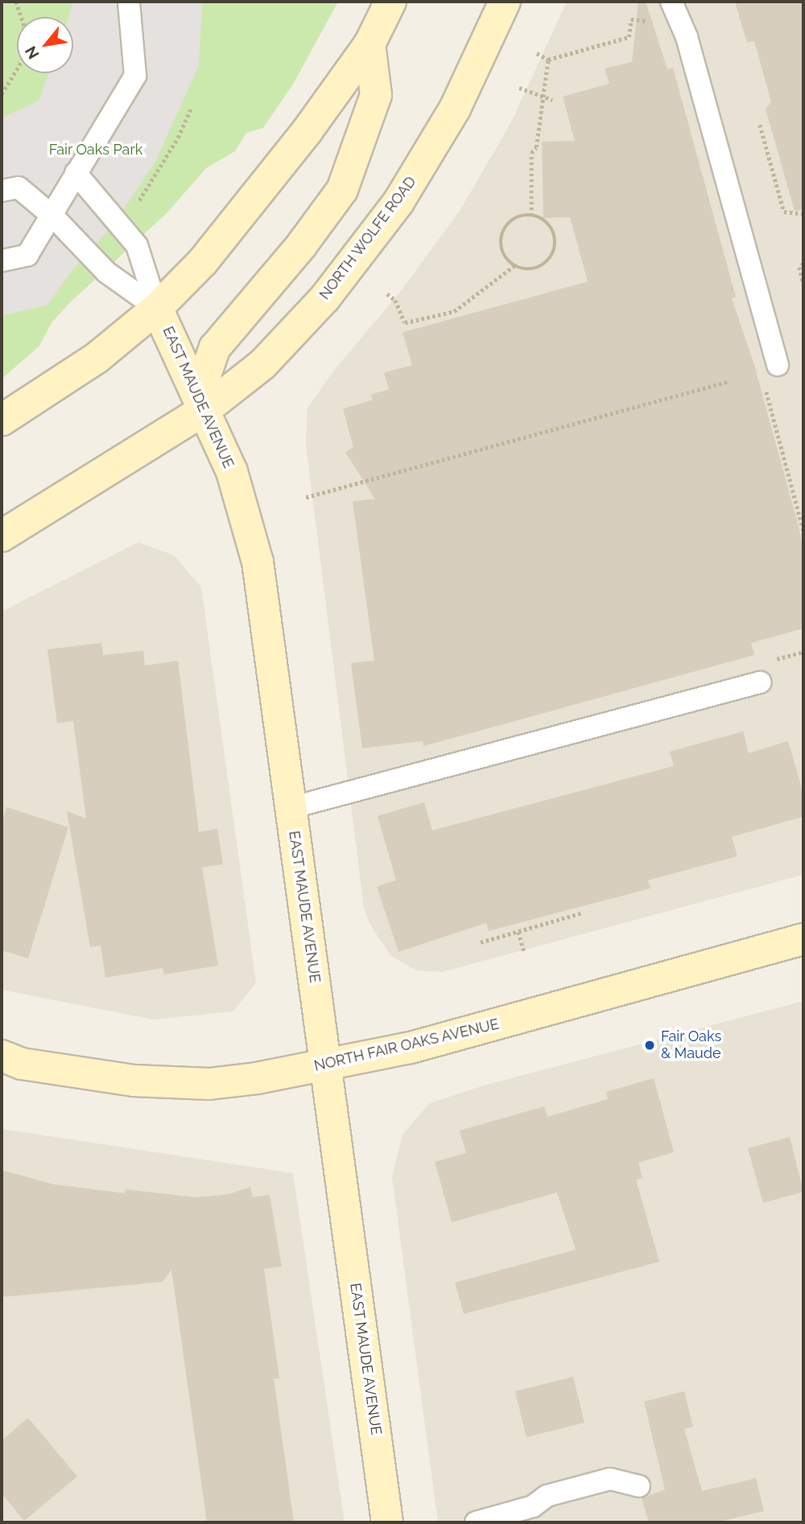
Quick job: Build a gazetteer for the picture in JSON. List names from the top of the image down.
{
  "streets": {
    "main road": ["NORTH WOLFE ROAD", "EAST MAUDE AVENUE", "NORTH FAIR OAKS AVENUE"]
  },
  "crossings": [
    ["NORTH WOLFE ROAD", "EAST MAUDE AVENUE"],
    ["EAST MAUDE AVENUE", "NORTH FAIR OAKS AVENUE"]
  ],
  "parks": ["Fair Oaks Park"],
  "places": ["Fair Oaks & Maude"],
  "north": "bottom left"
}
